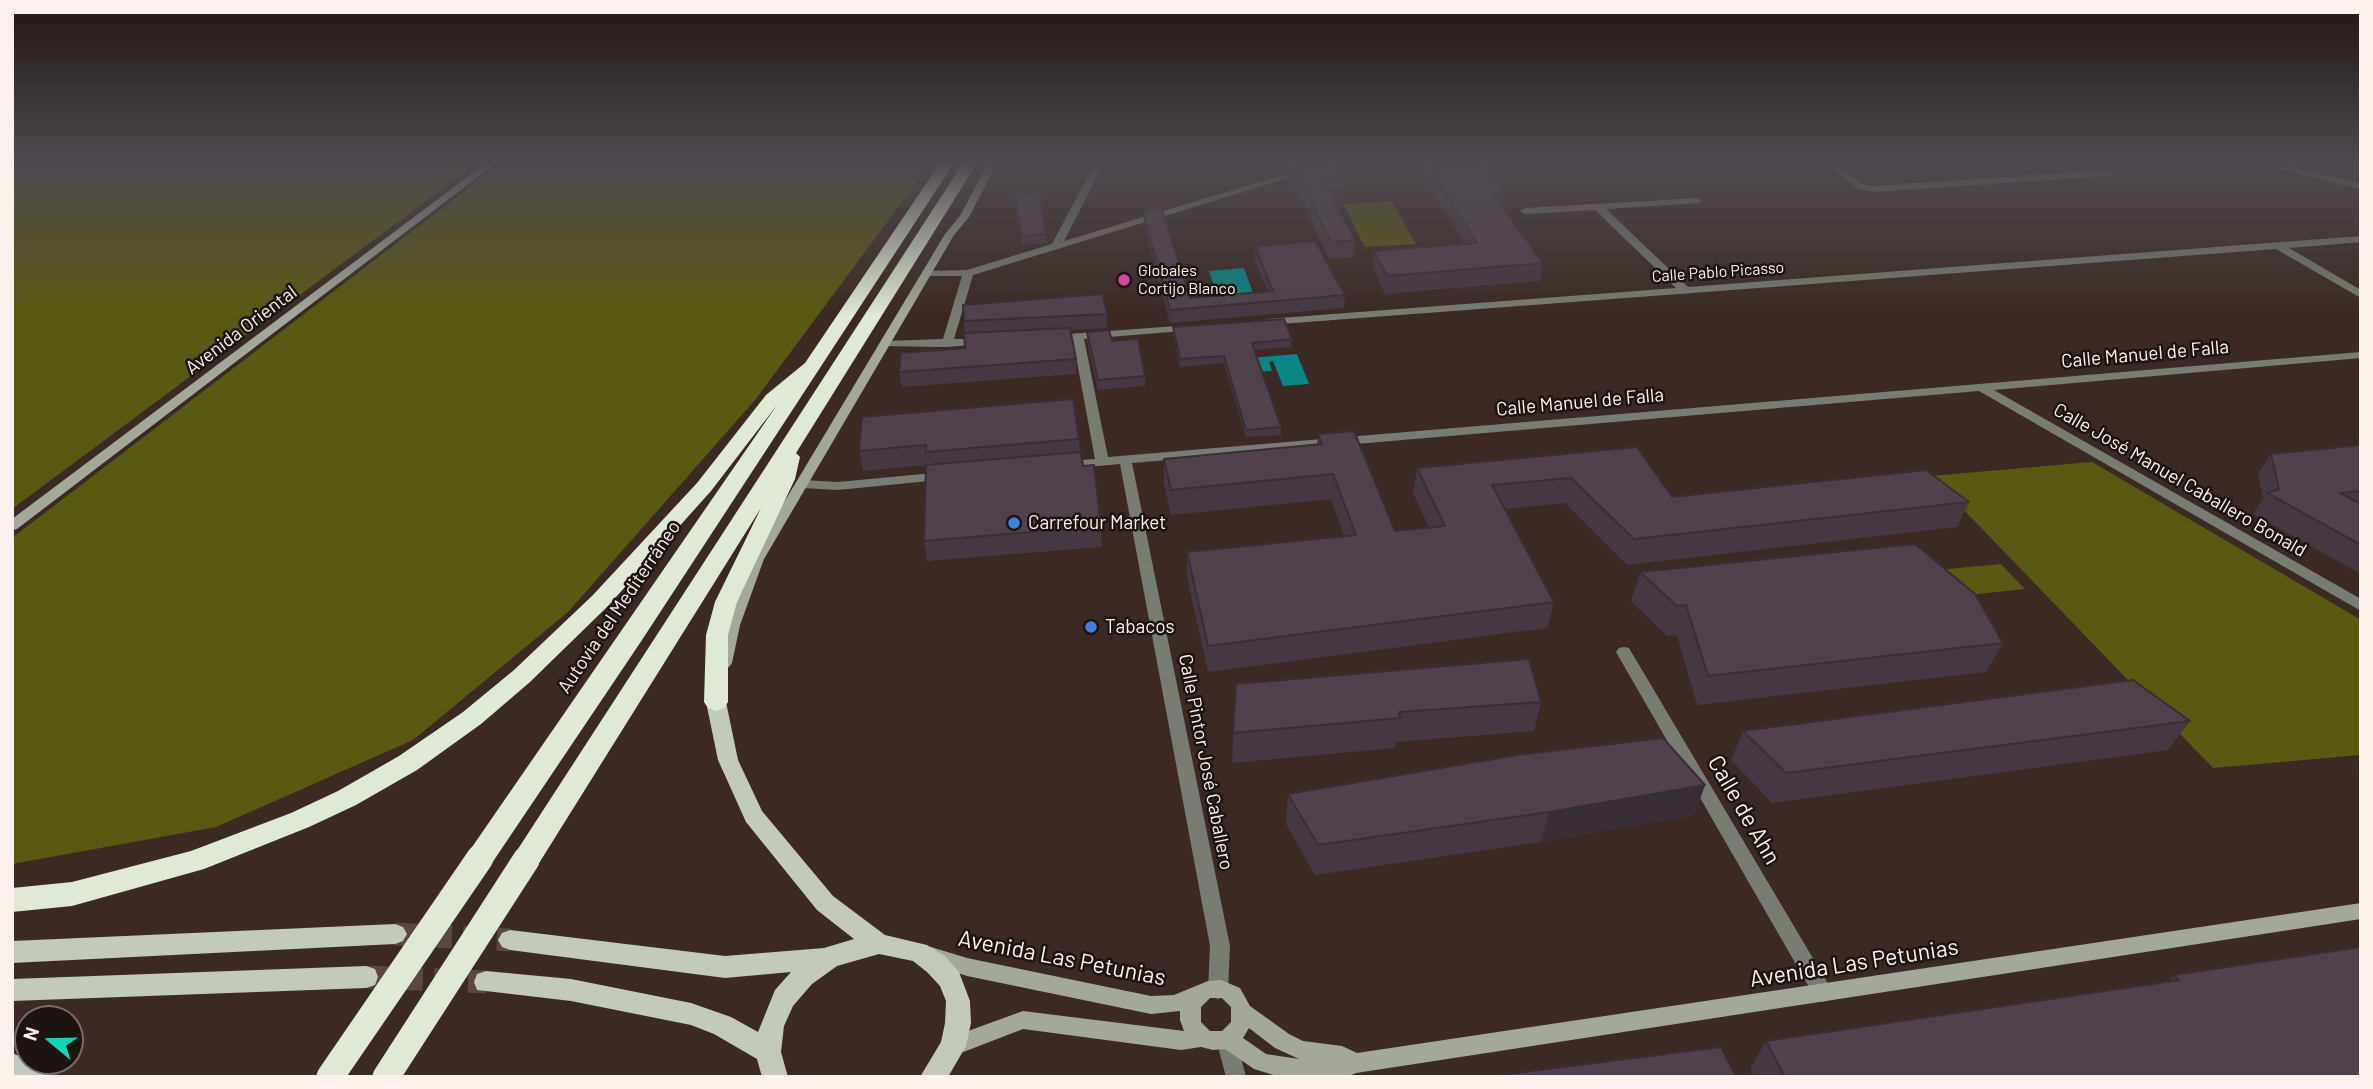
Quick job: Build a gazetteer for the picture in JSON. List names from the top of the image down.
{
  "streets": {
    "highway": ["Autovía del Mediterráneo"],
    "street": [
      "Calle Pablo Picasso",
      "Avenida Oriental",
      "Calle Manuel de Falla",
      "Calle José Manuel Caballero Bonald",
      "Calle Pintor José Caballero",
      "Calle de Ahn",
      "Avenida Las Petunias"
    ]
  },
  "crossings": [
    ["Calle Manuel de Falla", "Calle José Manuel Caballero Bonald"],
    ["Calle Manuel de Falla", "Calle Pintor José Caballero"],
    ["Calle Pintor José Caballero", "Avenida Las Petunias"],
    ["Calle de Ahn", "Avenida Las Petunias"]
  ],
  "places": ["Globales Cortijo Blanco", "Carrefour Market", "Tabacos"],
  "north": "left"
}
